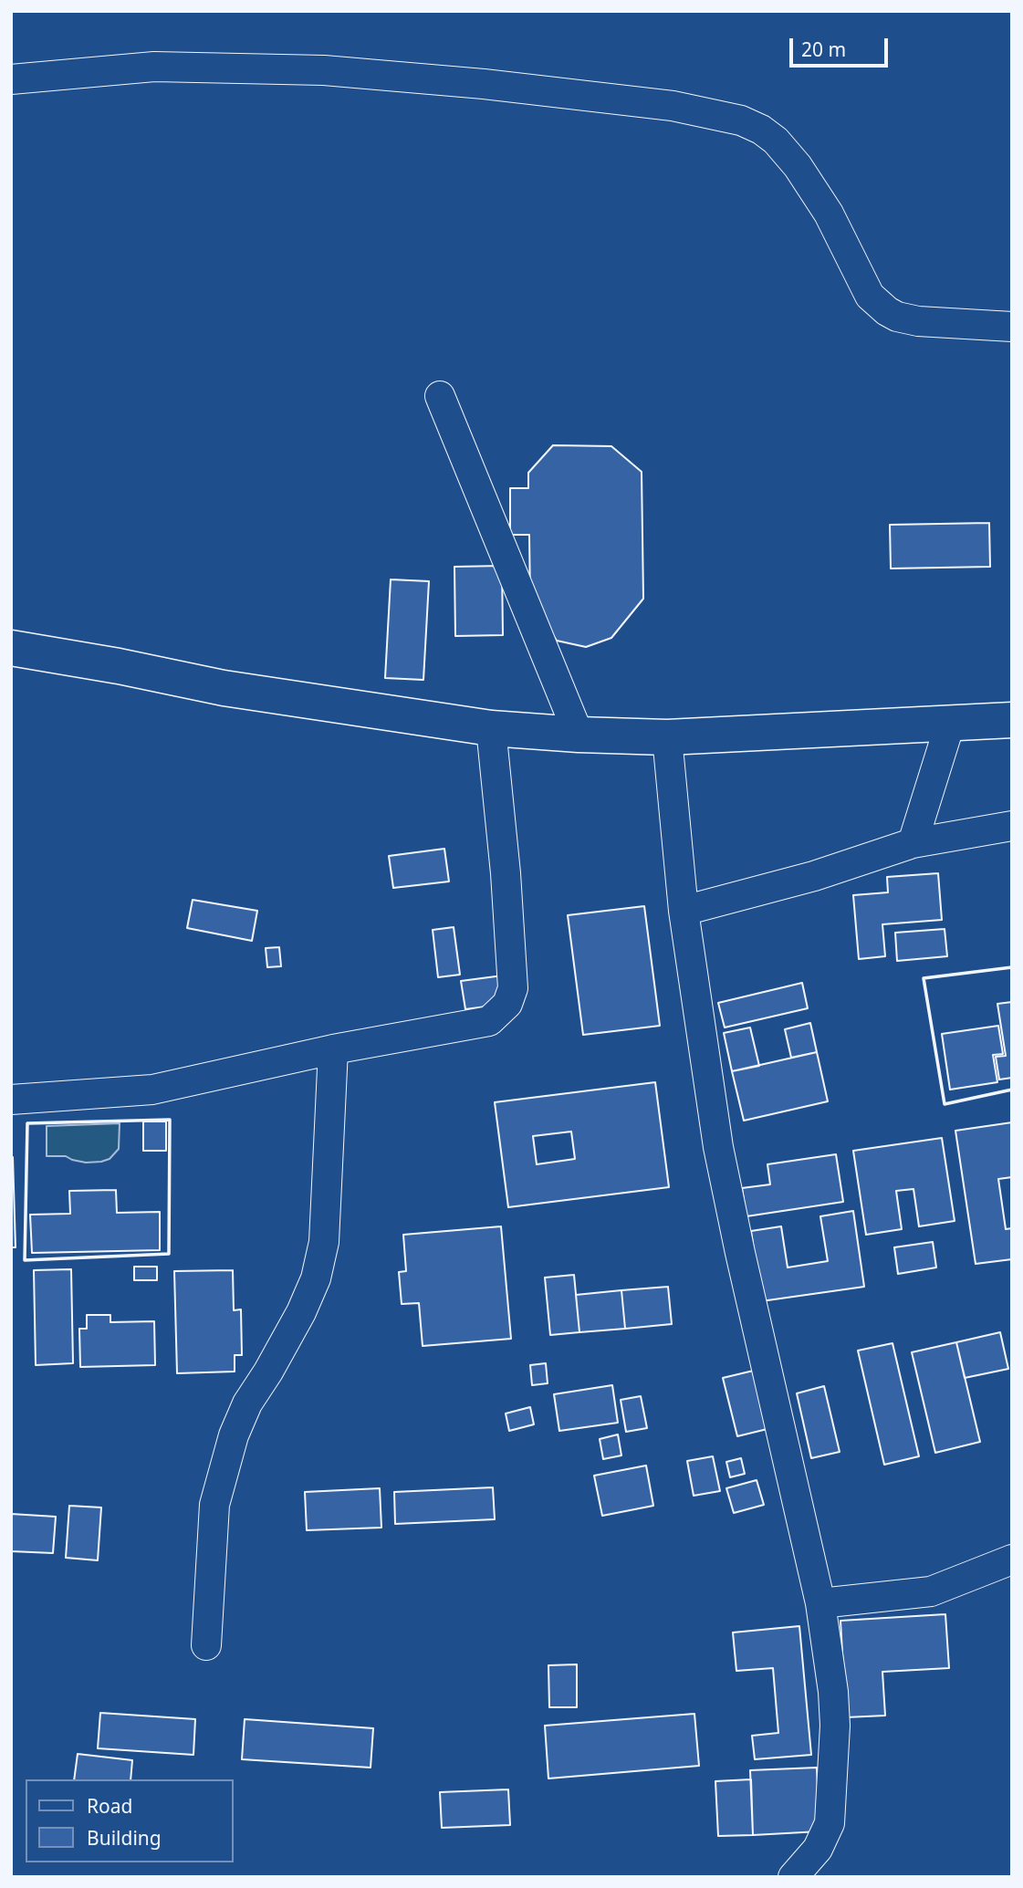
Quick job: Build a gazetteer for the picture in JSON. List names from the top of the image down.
{
  "legend": ["Road", "Building"],
  "scale_bar": "20 m"
}
